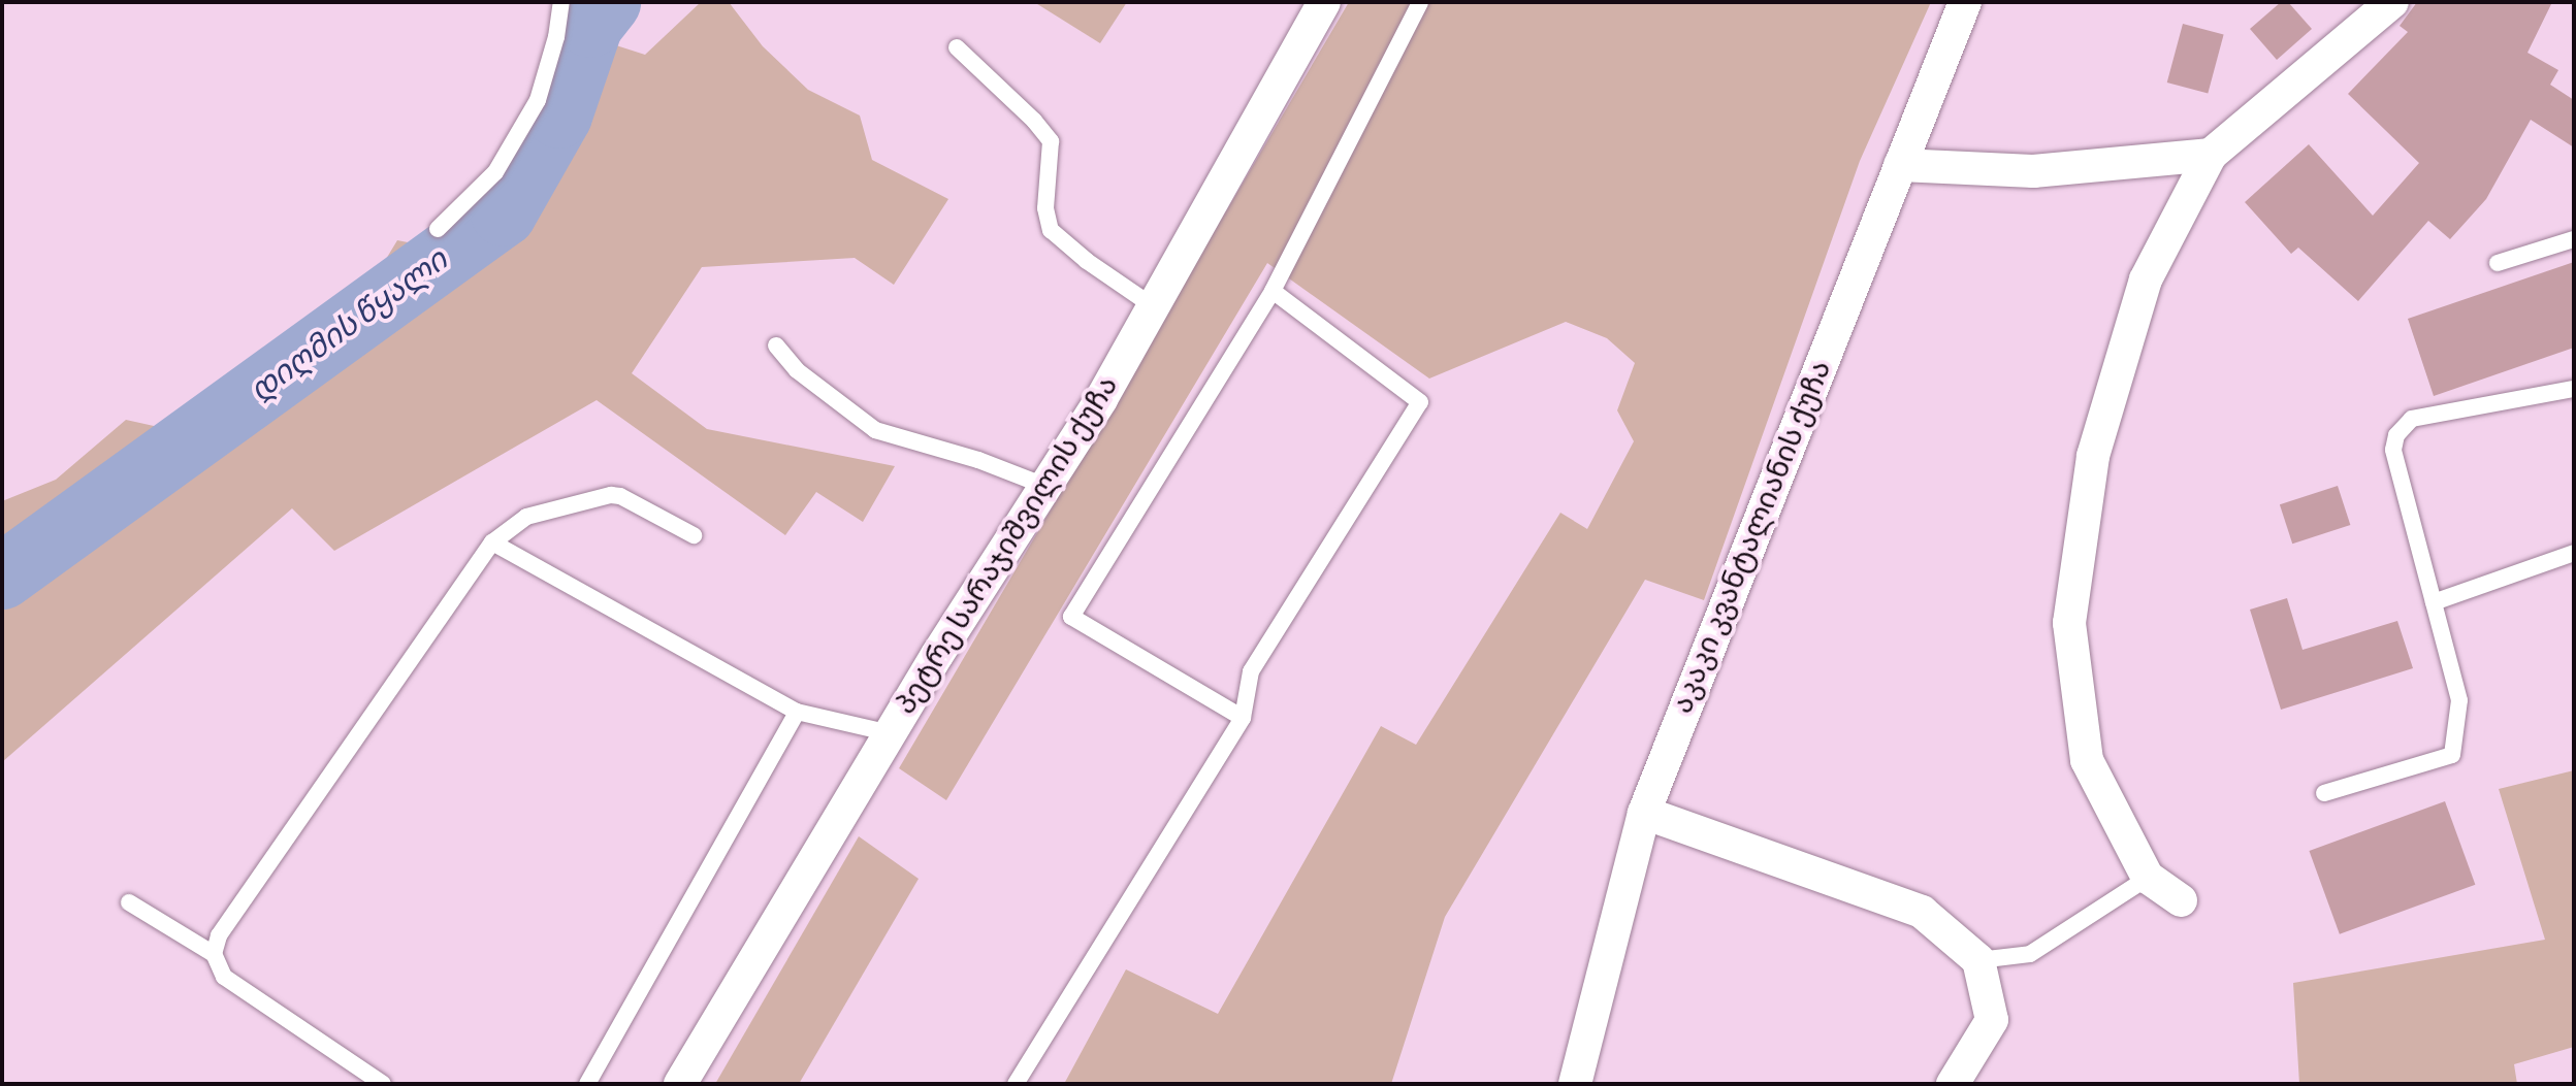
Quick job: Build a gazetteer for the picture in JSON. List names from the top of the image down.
{
  "streets": {
    "street": ["აკაკი კვანტალიანის ქუჩა", "პეტრე სარაჯიშვილის ქუჩა"]
  },
  "water": ["დიღმის წყალი"]
}
